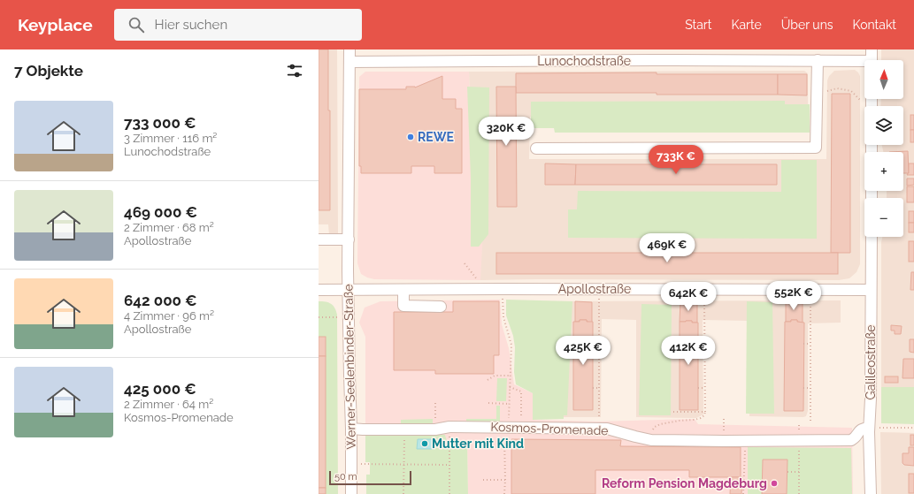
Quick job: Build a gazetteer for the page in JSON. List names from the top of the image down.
{
  "streets": {
    "street": [
      "Lunochodstraße",
      "Apollostraße",
      "Galileostraße",
      "Werner-Seelenbinder-Straße",
      "Kosmos-Promenade"
    ]
  },
  "crossings": [
    ["Lunochodstraße", "Werner-Seelenbinder-Straße"],
    ["Apollostraße", "Galileostraße"],
    ["Apollostraße", "Werner-Seelenbinder-Straße"],
    ["Galileostraße", "Kosmos-Promenade"],
    ["Werner-Seelenbinder-Straße", "Kosmos-Promenade"]
  ],
  "places": ["REWE", "Mutter mit Kind", "Reform Pension Magdeburg"],
  "scale_bar": "50 m",
  "north": "top",
  "page": {
    "header": "Keyplace",
    "search": "Hier suchen",
    "nav": [
      "Start",
      "Karte",
      "Über uns",
      "Kontakt"
    ],
    "heading": "7 Objekte",
    "map_buttons": ["+", "−"],
    "list": [
      {
        "name": "733 000 €",
        "note": "3 Zimmer · 116 m² · Lunochodstraße"
      },
      {
        "name": "469 000 €",
        "note": "2 Zimmer · 68 m² · Apollostraße"
      },
      {
        "name": "642 000 €",
        "note": "4 Zimmer · 96 m² · Apollostraße"
      },
      {
        "name": "425 000 €",
        "note": "2 Zimmer · 64 m² · Kosmos-Promenade"
      }
    ],
    "price": [
      "320K €",
      "733K €",
      "469K €",
      "552K €",
      "642K €",
      "425K €",
      "412K €"
    ],
    "scale": "50 m"
  }
}
